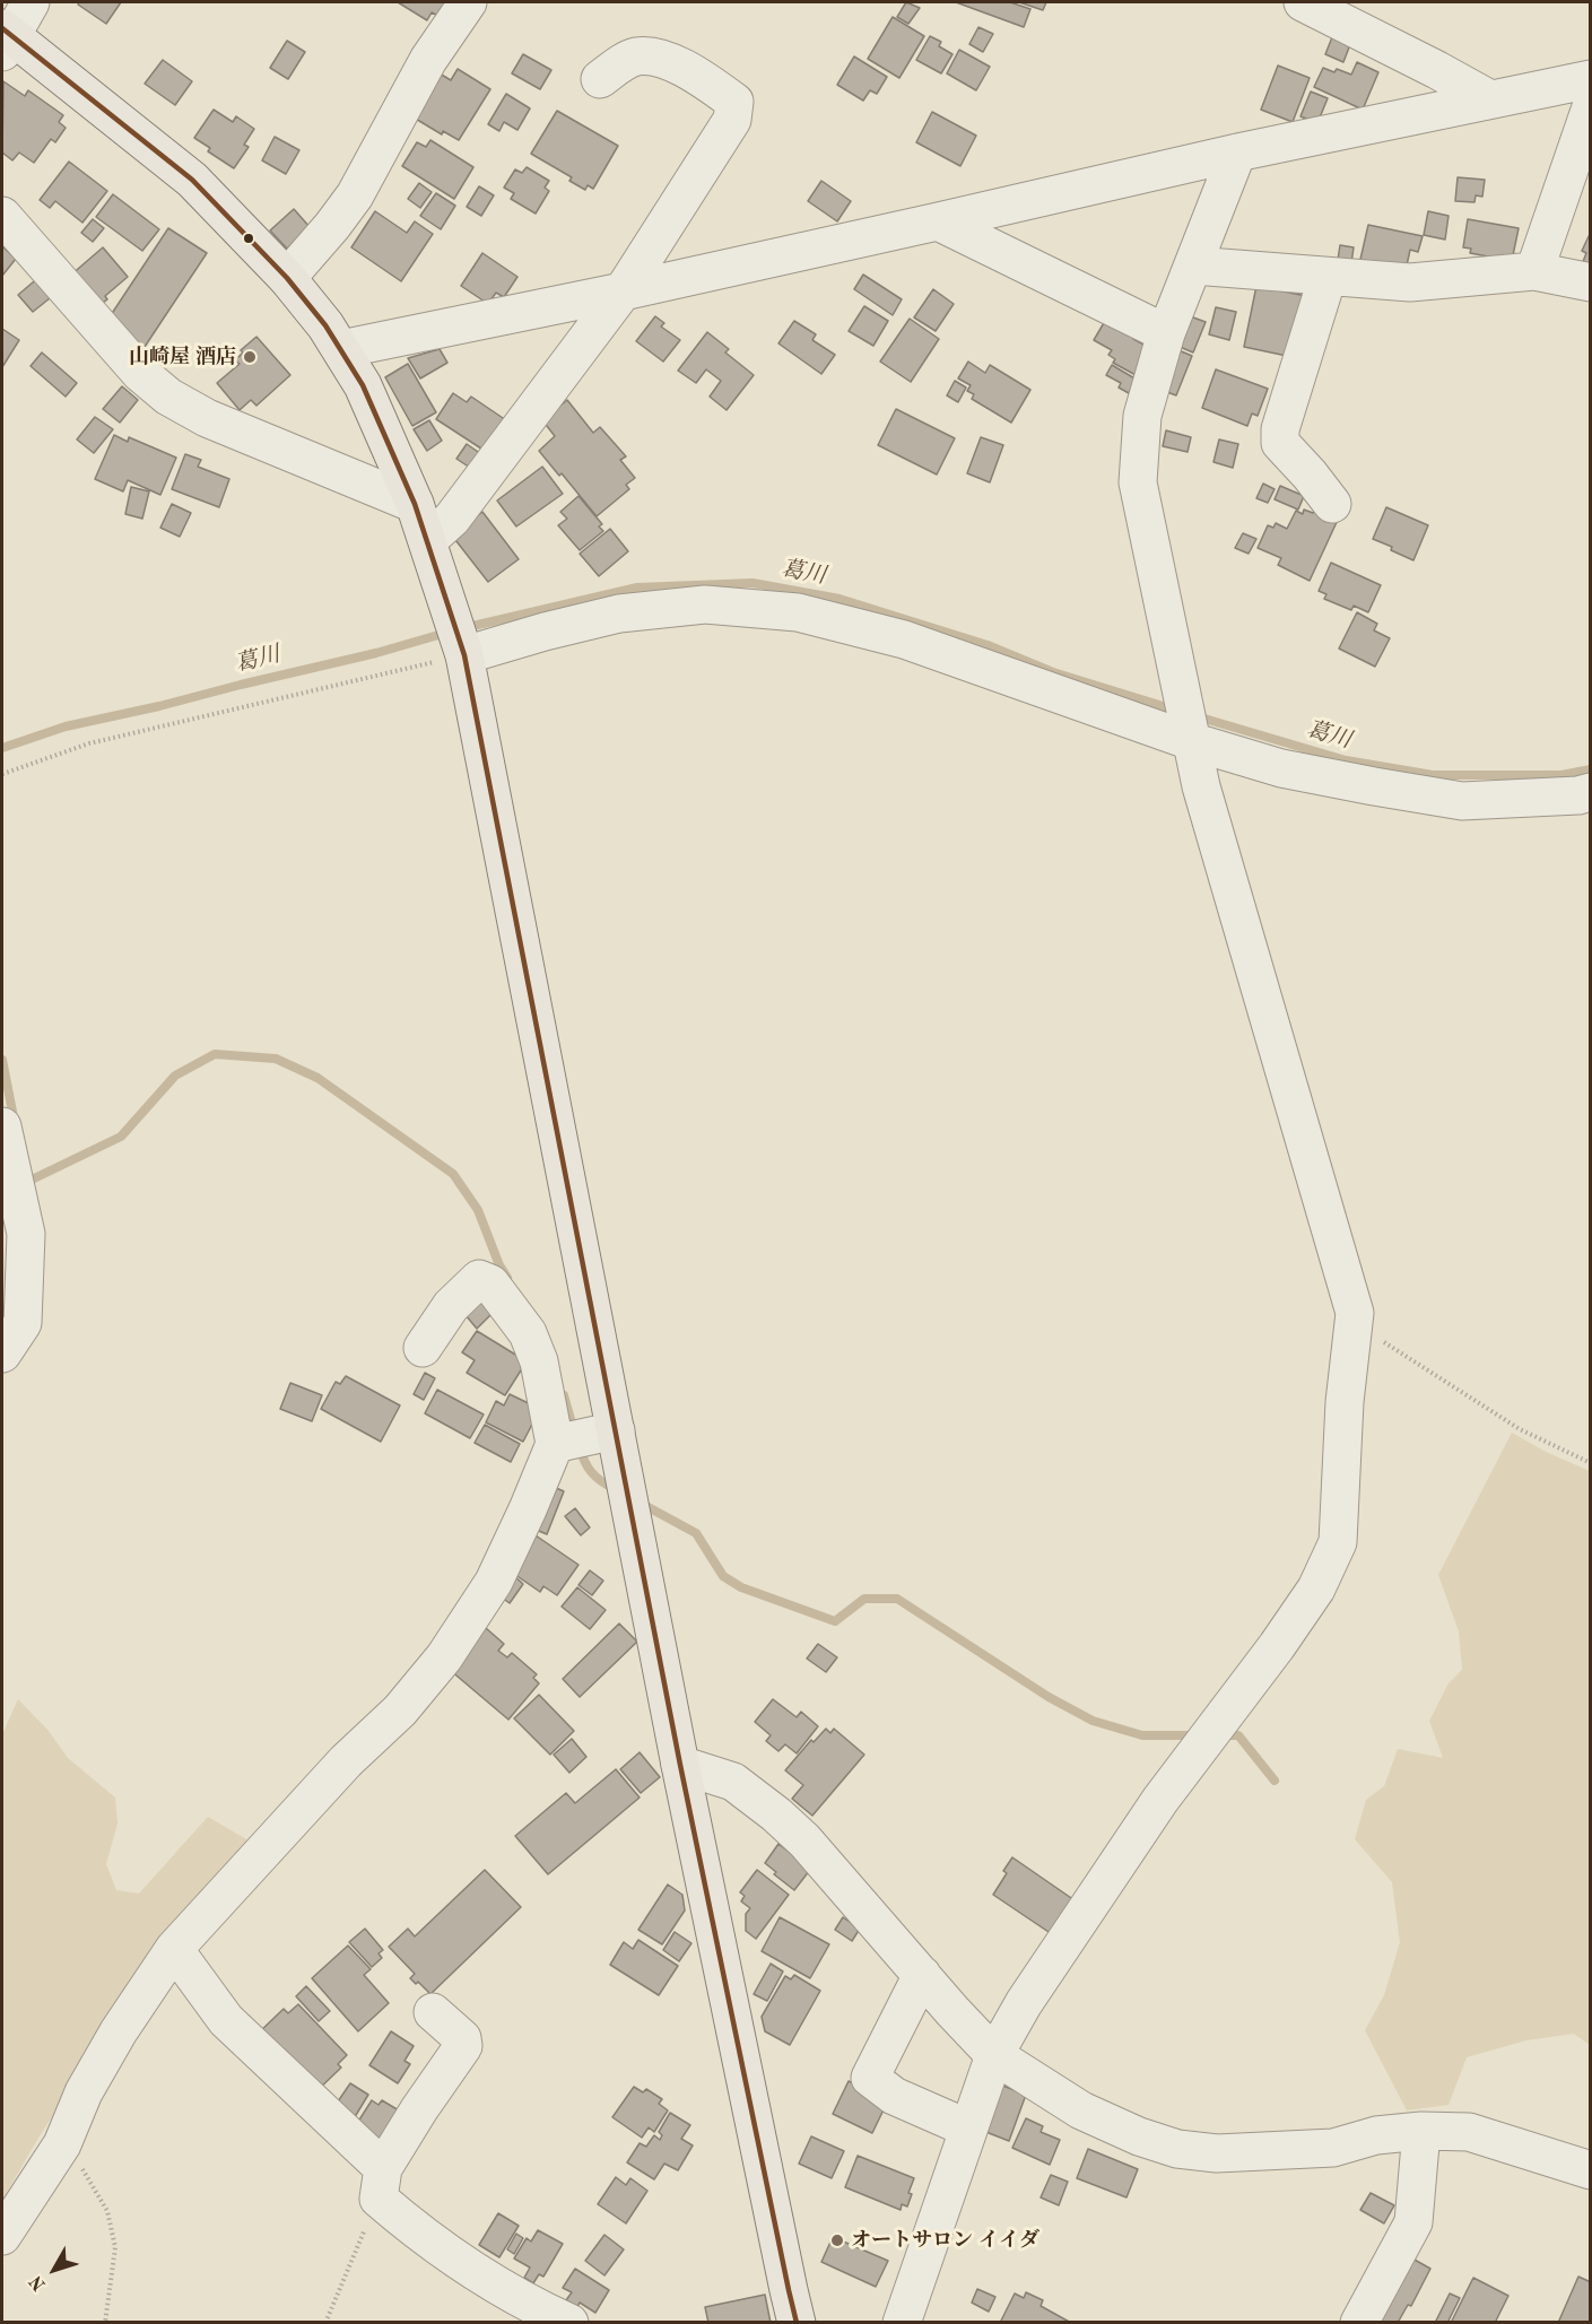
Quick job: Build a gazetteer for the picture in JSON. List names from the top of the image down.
{
  "water": ["葛川"],
  "places": ["山崎屋 酒店", "オートサロン イイダ"],
  "north": "bottom left"
}
